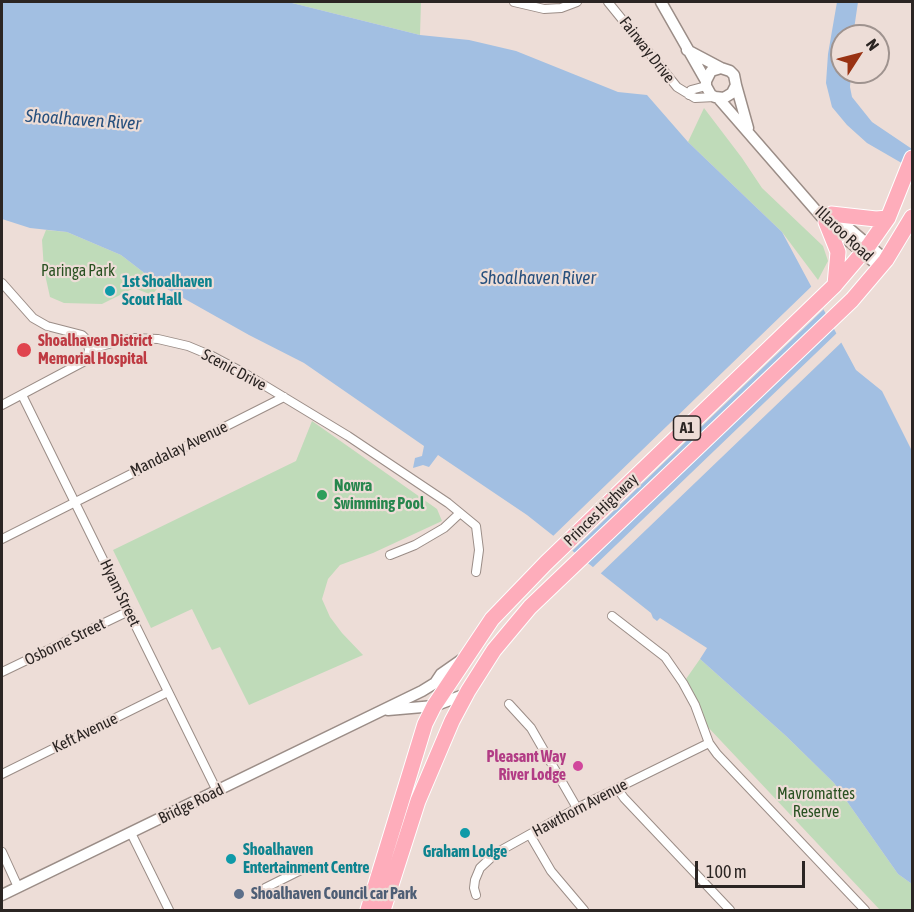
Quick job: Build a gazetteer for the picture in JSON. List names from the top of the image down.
{
  "streets": {
    "highway": ["A1", "Princes Highway"],
    "main road": ["Illaroo Road", "Bridge Road"],
    "street": [
      "Fairway Drive",
      "Scenic Drive",
      "Mandalay Avenue",
      "Hyam Street",
      "Osborne Street",
      "Keft Avenue",
      "Hawthorn Avenue"
    ]
  },
  "crossings": [
    ["Fairway Drive", "Illaroo Road"],
    ["Illaroo Road", "Princes Highway"],
    ["Scenic Drive", "Mandalay Avenue"],
    ["Mandalay Avenue", "Hyam Street"],
    ["Princes Highway", "Bridge Road"],
    ["Hyam Street", "Osborne Street"],
    ["Hyam Street", "Keft Avenue"],
    ["Hyam Street", "Bridge Road"]
  ],
  "water": ["Shoalhaven River"],
  "parks": ["Paringa Park", "Mavromattes Reserve"],
  "places": [
    "1st Shoalhaven Scout Hall",
    "Shoalhaven District Memorial Hospital",
    "Nowra Swimming Pool",
    "Pleasant Way River Lodge",
    "Graham Lodge",
    "Shoalhaven Entertainment Centre",
    "Shoalhaven Council car Park"
  ],
  "scale_bar": "100 m",
  "north": "top right"
}
